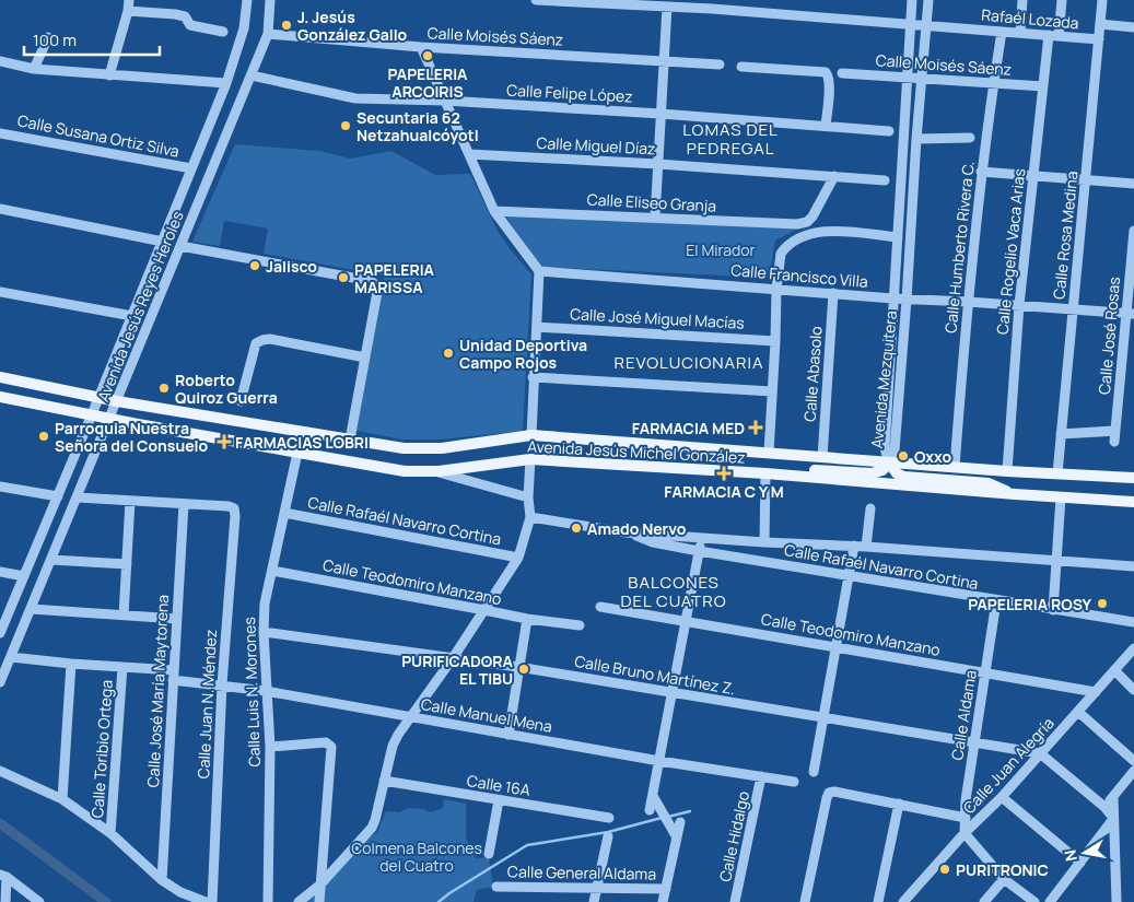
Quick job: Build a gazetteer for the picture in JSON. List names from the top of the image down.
{
  "streets": {
    "main road": ["Avenida Jesús Michel González"],
    "street": [
      "Rafaél Lozada",
      "Calle Moisés Sáenz",
      "Calle Felipe López",
      "Calle Susana Ortiz Silva",
      "Calle Miguel Díaz",
      "Calle Eliseo Granja",
      "Calle Rosa Medina",
      "Calle Humberto Rivera C.",
      "Calle Rogelio Vaca Arias",
      "Calle Francisco Villa",
      "Avenida Jesús Reyes Heroles",
      "Calle José Miguel Macías",
      "Calle José Rosas",
      "Calle Abasolo",
      "Avenida Mezquitera",
      "Calle Rafaél Navarro Cortina",
      "Calle Teodomiro Manzano",
      "Calle Bruno Martínez Z.",
      "Calle José María Maytorena",
      "Calle Luis N. Morones",
      "Calle Juan N. Méndez",
      "Calle Manuel Mena",
      "Calle Aldama",
      "Calle Toribio Ortega",
      "Calle Juan Alegría",
      "Calle 16A",
      "Calle Hidalgo",
      "Calle General Aldama"
    ]
  },
  "crossings": [
    ["Rafaél Lozada", "Calle Rosa Medina"],
    ["Rafaél Lozada", "Calle Humberto Rivera C."],
    ["Rafaél Lozada", "Calle Rogelio Vaca Arias"],
    ["Rafaél Lozada", "Avenida Mezquitera"],
    ["Calle Moisés Sáenz", "Calle Humberto Rivera C."],
    ["Calle Moisés Sáenz", "Calle Rogelio Vaca Arias"],
    ["Calle Moisés Sáenz", "Avenida Jesús Reyes Heroles"],
    ["Calle Moisés Sáenz", "Avenida Mezquitera"],
    ["Calle Felipe López", "Avenida Jesús Reyes Heroles"],
    ["Calle Susana Ortiz Silva", "Avenida Jesús Reyes Heroles"],
    ["Calle Miguel Díaz", "Calle Eliseo Granja"],
    ["Calle Rosa Medina", "Calle Francisco Villa"],
    ["Calle Rosa Medina", "Avenida Jesús Michel González"],
    ["Calle Humberto Rivera C.", "Calle Francisco Villa"],
    ["Calle Humberto Rivera C.", "Avenida Jesús Michel González"],
    ["Calle Rogelio Vaca Arias", "Calle Francisco Villa"],
    ["Calle Rogelio Vaca Arias", "Avenida Jesús Michel González"],
    ["Calle Francisco Villa", "Calle José Rosas"],
    ["Calle Francisco Villa", "Calle Abasolo"],
    ["Calle Francisco Villa", "Avenida Mezquitera"],
    ["Avenida Jesús Reyes Heroles", "Avenida Jesús Michel González"],
    ["Avenida Jesús Reyes Heroles", "Calle Manuel Mena"],
    ["Calle Abasolo", "Avenida Jesús Michel González"],
    ["Avenida Mezquitera", "Avenida Jesús Michel González"],
    ["Avenida Jesús Michel González", "Calle Luis N. Morones"],
    ["Calle Rafaél Navarro Cortina", "Calle Luis N. Morones"],
    ["Calle Rafaél Navarro Cortina", "Calle Aldama"],
    ["Calle Teodomiro Manzano", "Calle Luis N. Morones"],
    ["Calle Teodomiro Manzano", "Calle Aldama"],
    ["Calle Teodomiro Manzano", "Calle Juan Alegría"],
    ["Calle Bruno Martínez Z.", "Calle Luis N. Morones"],
    ["Calle Bruno Martínez Z.", "Calle Aldama"],
    ["Calle Bruno Martínez Z.", "Calle Juan Alegría"],
    ["Calle José María Maytorena", "Calle Juan N. Méndez"],
    ["Calle José María Maytorena", "Calle Manuel Mena"],
    ["Calle Luis N. Morones", "Calle Manuel Mena"],
    ["Calle Juan N. Méndez", "Calle Manuel Mena"],
    ["Calle Manuel Mena", "Calle Toribio Ortega"],
    ["Calle Manuel Mena", "Calle Hidalgo"],
    ["Calle Aldama", "Calle Juan Alegría"]
  ],
  "districts": ["LOMAS DEL PEDREGAL", "REVOLUCIONARIA", "BALCONES DEL CUATRO"],
  "parks": ["El Mirador", "Colmena Balcones del Cuatro"],
  "places": {
    "other": [
      "J. Jesús González Gallo",
      "PAPELERIA ARCOIRIS",
      "Secuntaria 62 Netzahualcóyotl",
      "Jalisco",
      "PAPELERIA MARISSA",
      "Unidad Deportiva Campo Rojos",
      "Roberto Quiroz Guerra",
      "Parroquia Nuestra Señora del Consuelo",
      "Oxxo",
      "Amado Nervo",
      "PAPELERIA ROSY",
      "PURIFICADORA EL TIBU",
      "PURITRONIC"
    ],
    "health": ["FARMACIA MED", "FARMACIAS LOBRI", "FARMACIA C Y M"]
  },
  "scale_bar": "100 m",
  "north": "left"
}
